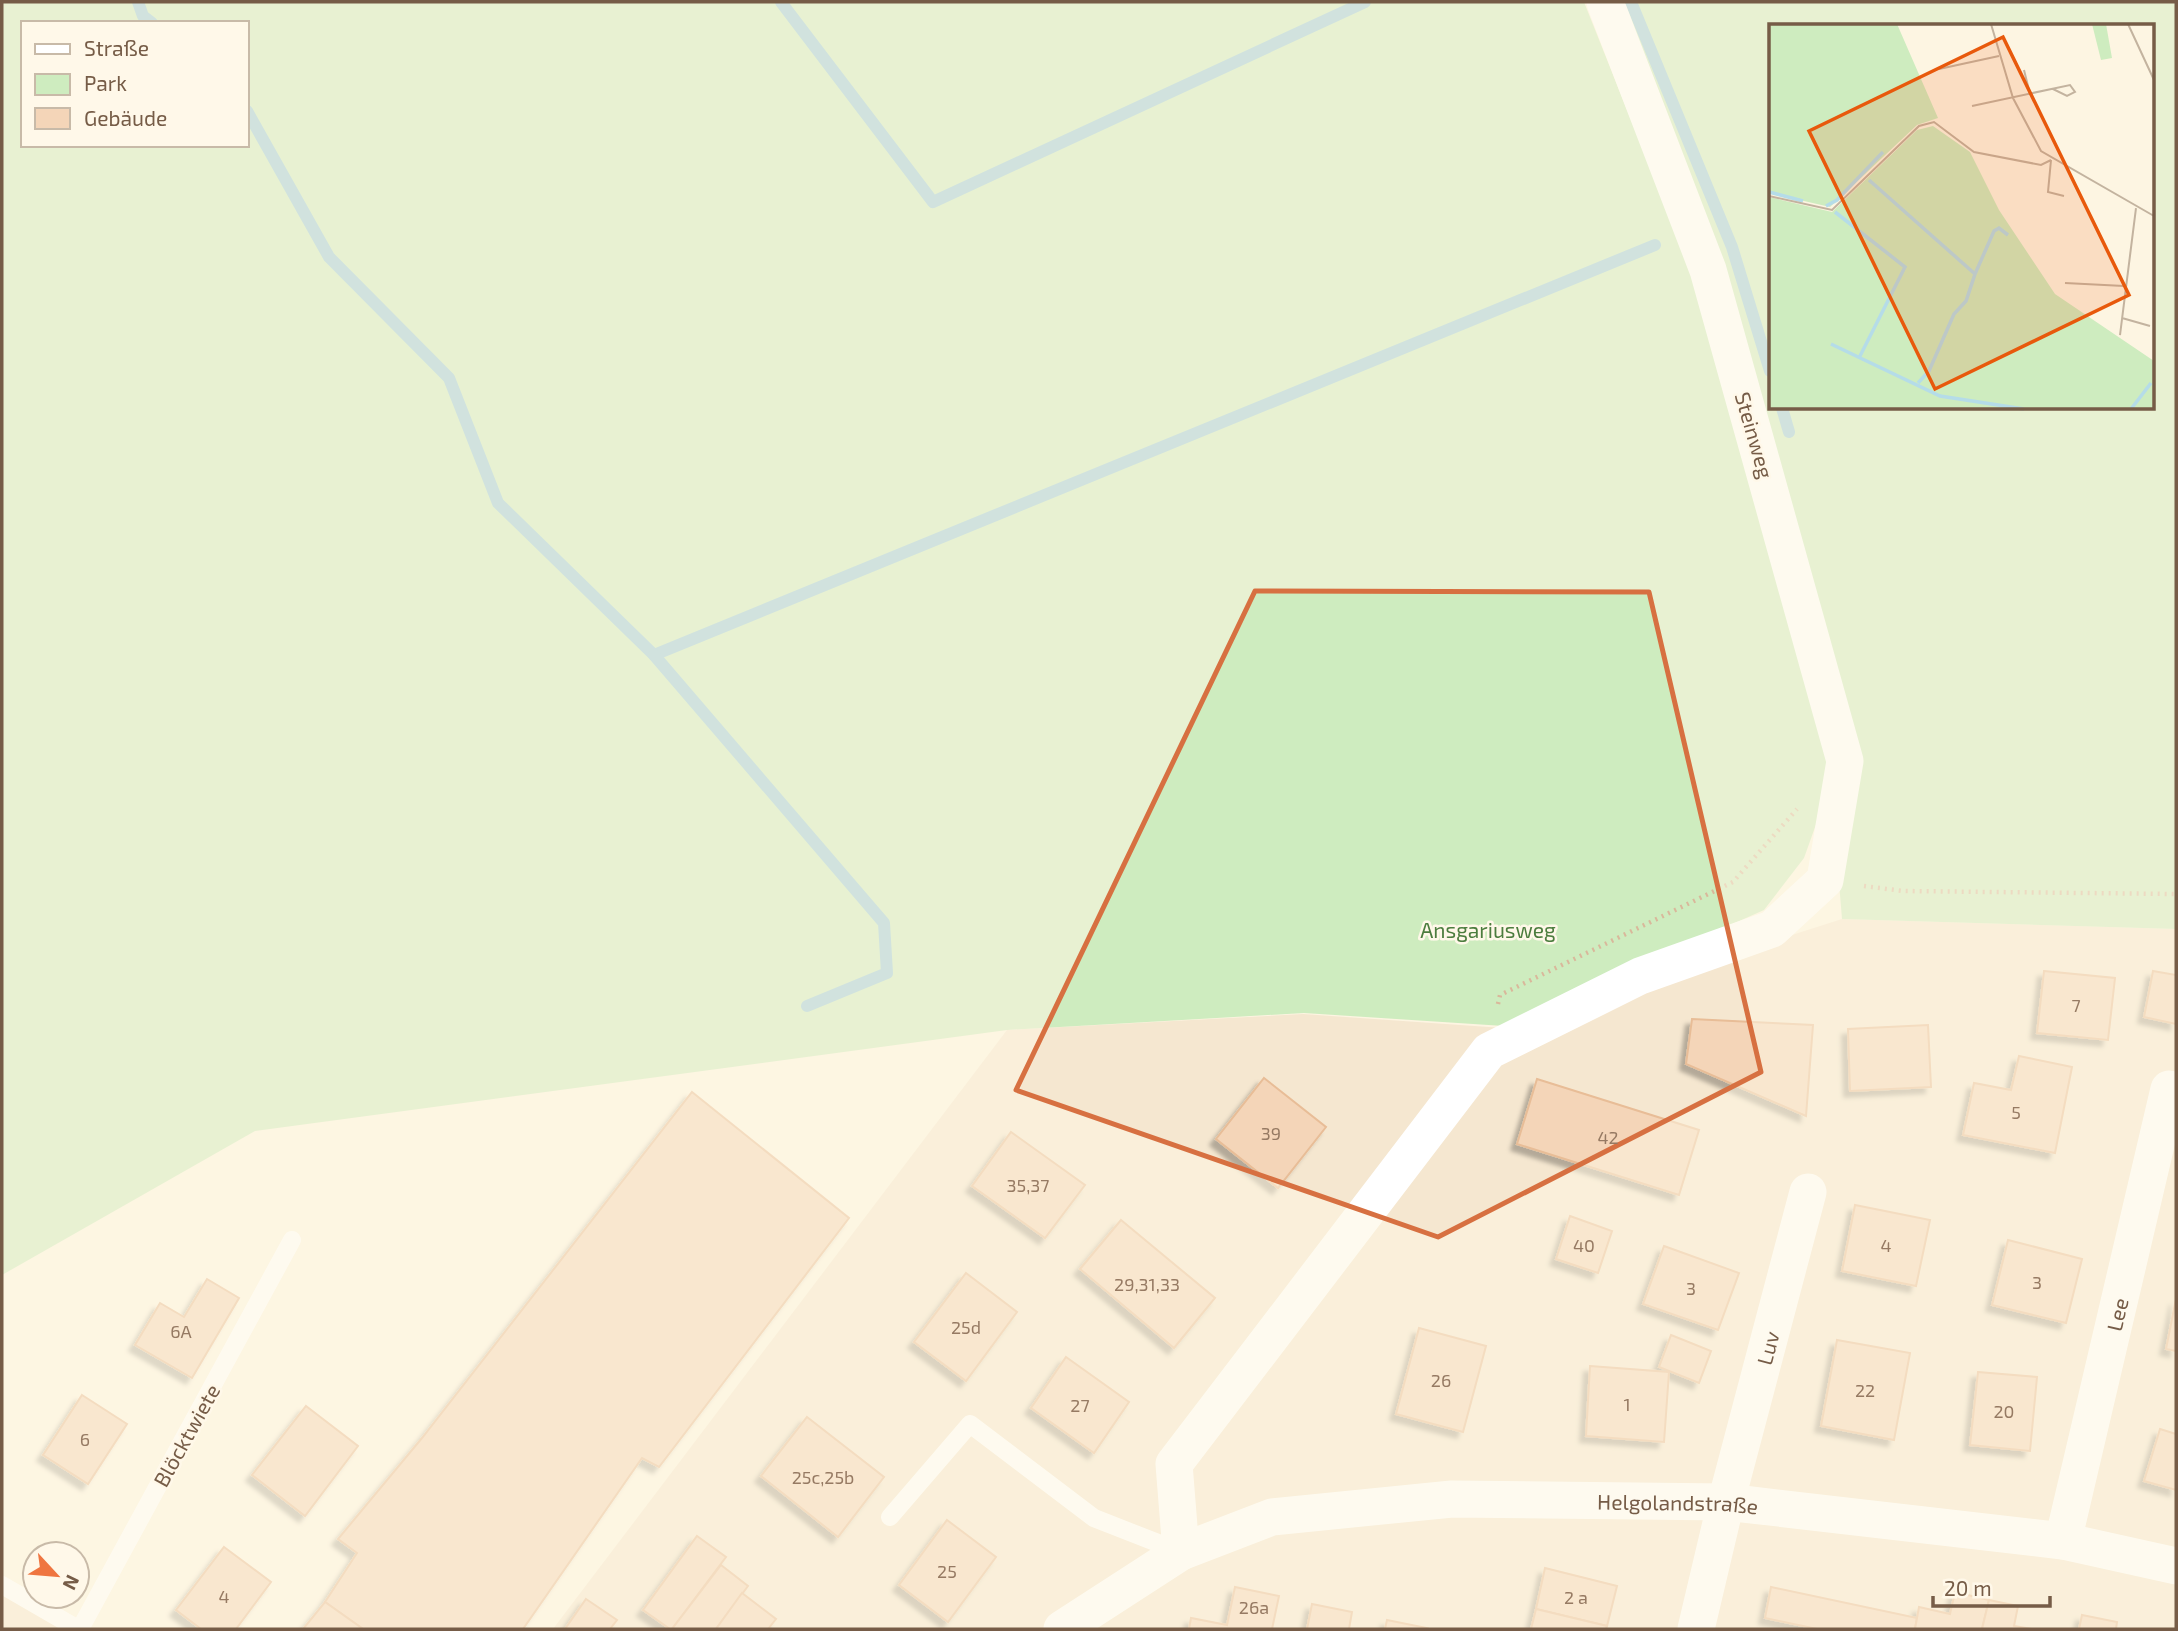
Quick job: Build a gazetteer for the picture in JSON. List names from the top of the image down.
{
  "streets": {
    "street": [
      "Steinweg",
      "Lee",
      "Luv",
      "Helgolandstraße"
    ],
    "lane": ["Blöcktwiete"]
  },
  "crossings": [
    ["Lee", "Helgolandstraße"],
    ["Luv", "Helgolandstraße"]
  ],
  "parks": ["Ansgariusweg"],
  "house_numbers": [
    "7",
    "5",
    "39",
    "42",
    "35,37",
    "40",
    "4",
    "3",
    "29,31,33",
    "3",
    "25d",
    "6A",
    "26",
    "22",
    "1",
    "27",
    "20",
    "6",
    "25c,25b",
    "25",
    "4",
    "2 a",
    "26a"
  ],
  "legend": ["Straße", "Park", "Gebäude"],
  "scale_bar": "20 m",
  "north": "bottom right"
}
